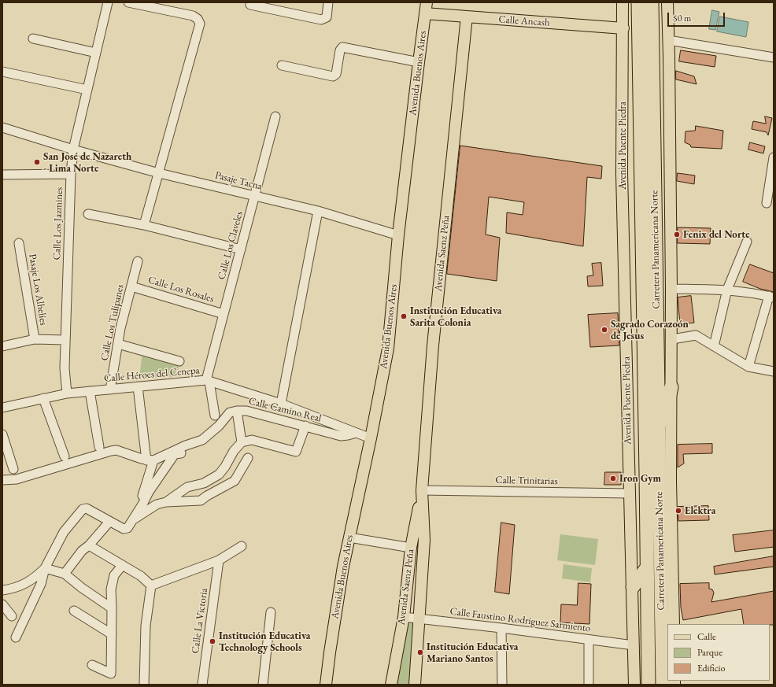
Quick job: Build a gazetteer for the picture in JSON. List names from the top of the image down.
{
  "streets": {
    "highway": ["Carretera Panamericana Norte"],
    "main road": [
      "Calle Ancash",
      "Avenida Buenos Aires",
      "Avenida Puente Piedra",
      "Avenida Saenz Peña"
    ],
    "street": [
      "Pasaje Tacna",
      "Calle Los Jazmines",
      "Calle Los Claveles",
      "Pasaje Los Alhelíes",
      "Calle Los Rosales",
      "Calle Los Tulipanes",
      "Calle Héroes del Cenepa",
      "Calle Camino Real",
      "Calle Trinitarias",
      "Calle Faustino Rodriguez Sarmiento",
      "Calle La Victoria"
    ]
  },
  "crossings": [
    ["Calle Ancash", "Avenida Buenos Aires"],
    ["Calle Ancash", "Avenida Puente Piedra"],
    ["Calle Ancash", "Avenida Saenz Peña"],
    ["Avenida Buenos Aires", "Pasaje Tacna"],
    ["Avenida Buenos Aires", "Calle Héroes del Cenepa"],
    ["Avenida Puente Piedra", "Calle Trinitarias"],
    ["Avenida Puente Piedra", "Calle Faustino Rodriguez Sarmiento"],
    ["Pasaje Tacna", "Calle Los Jazmines"],
    ["Pasaje Tacna", "Calle Los Claveles"],
    ["Calle Los Jazmines", "Calle Héroes del Cenepa"],
    ["Calle Los Claveles", "Calle Los Rosales"],
    ["Calle Los Claveles", "Calle Héroes del Cenepa"],
    ["Avenida Saenz Peña", "Calle Trinitarias"],
    ["Avenida Saenz Peña", "Calle Faustino Rodriguez Sarmiento"],
    ["Calle Los Rosales", "Calle Los Tulipanes"],
    ["Calle Los Tulipanes", "Calle Héroes del Cenepa"],
    ["Calle Héroes del Cenepa", "Calle Camino Real"]
  ],
  "places": [
    "San José de Nazareth - Lima Norte",
    "Fenix del Norte",
    "Institución Educativa Sarita Colonia",
    "Sagrado Corazoón de Jesus",
    "Iron Gym",
    "Elektra",
    "Institución Educativa Technology Schools",
    "Institución Educativa Mariano Santos"
  ],
  "legend": ["Calle", "Parque", "Edificio"],
  "scale_bar": "50 m"
}
